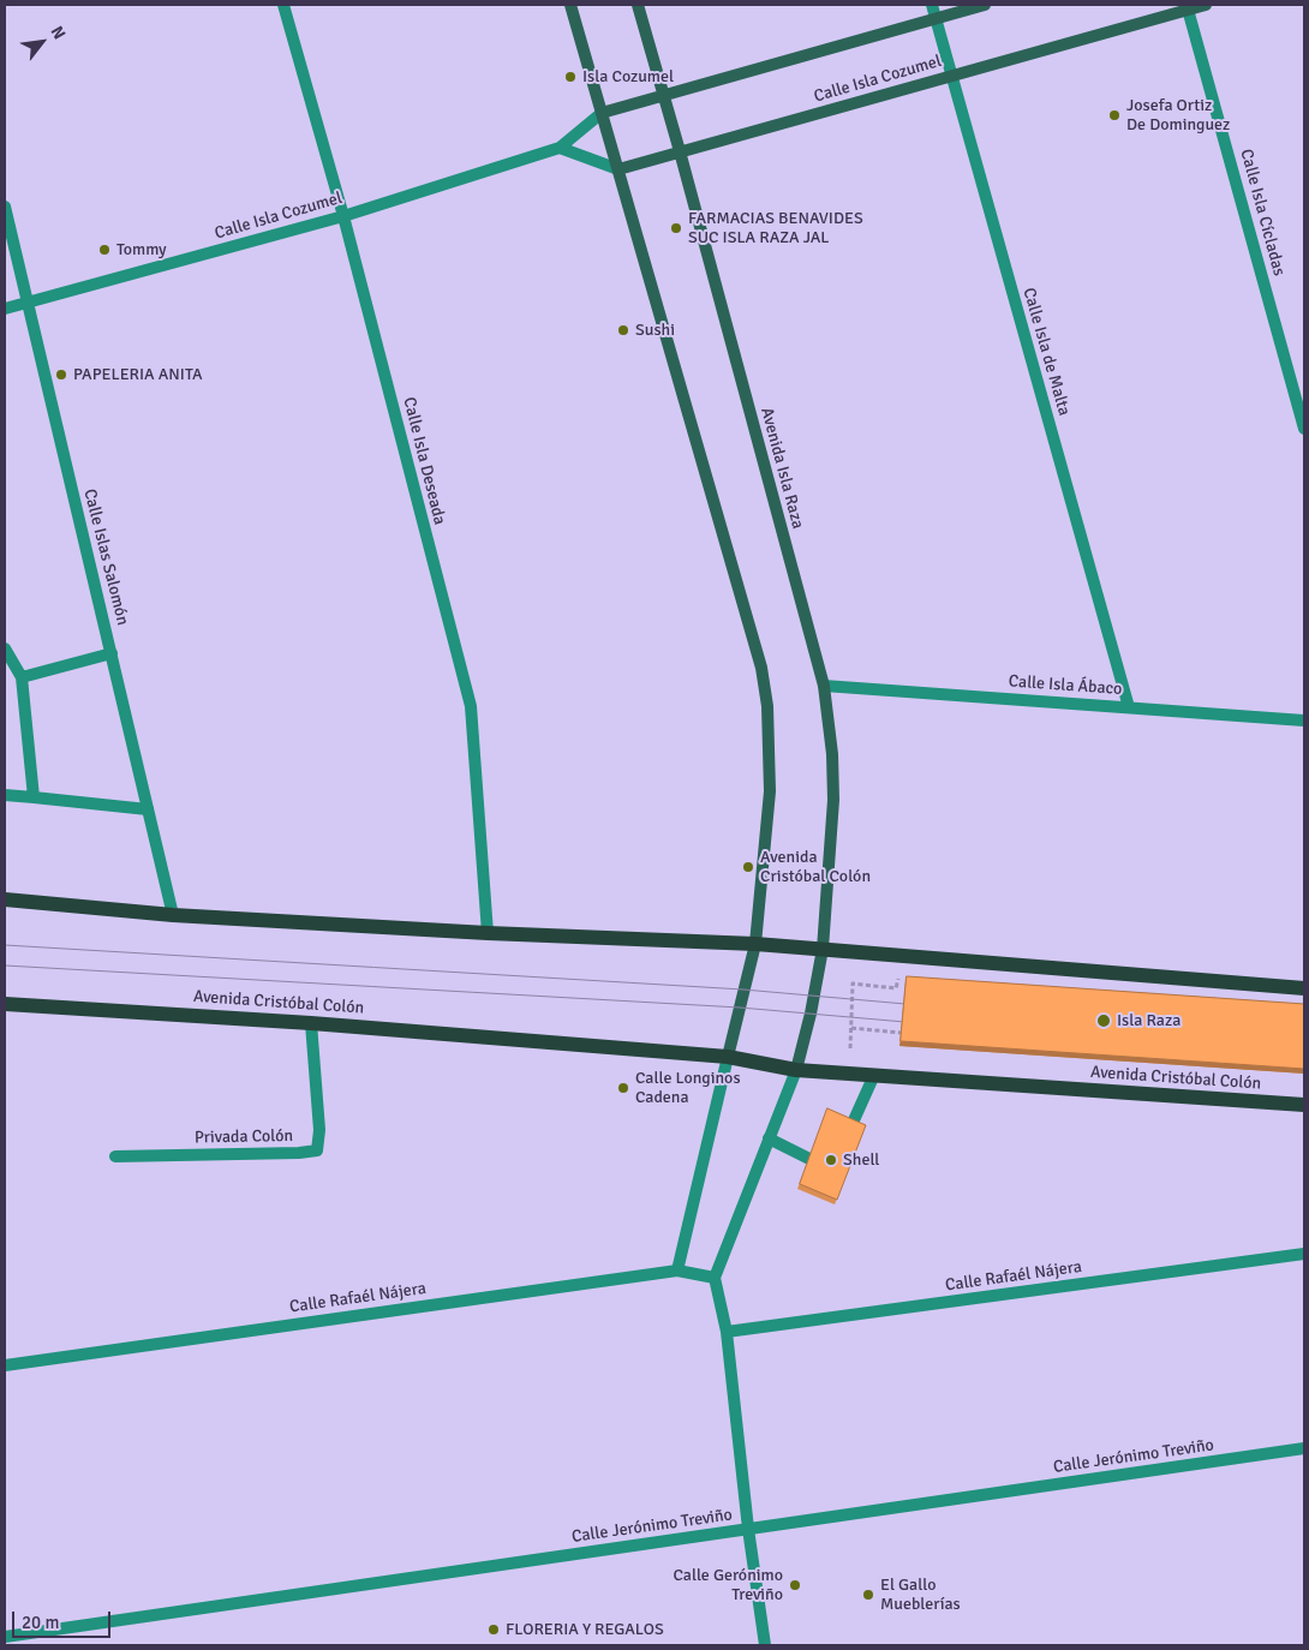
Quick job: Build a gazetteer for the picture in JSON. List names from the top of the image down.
{
  "streets": {
    "main road": ["Avenida Cristóbal Colón"],
    "street": [
      "Calle Isla Cozumel",
      "Calle Isla Cícladas",
      "Calle Isla de Malta",
      "Calle Isla Deseada",
      "Avenida Isla Raza",
      "Calle Islas Salomón",
      "Calle Isla Ábaco",
      "Privada Colón",
      "Calle Rafaél Nájera",
      "Calle Jerónimo Treviño"
    ]
  },
  "crossings": [
    ["Calle Isla Cozumel", "Calle Isla Cícladas"],
    ["Calle Isla Cozumel", "Calle Isla de Malta"],
    ["Calle Isla Cozumel", "Calle Isla Deseada"],
    ["Calle Isla Cozumel", "Avenida Isla Raza"],
    ["Calle Isla Cozumel", "Calle Islas Salomón"],
    ["Calle Isla de Malta", "Calle Isla Ábaco"],
    ["Avenida Isla Raza", "Calle Isla Ábaco"],
    ["Avenida Isla Raza", "Avenida Cristóbal Colón"],
    ["Avenida Cristóbal Colón", "Privada Colón"]
  ],
  "places": [
    "Isla Cozumel",
    "Josefa Ortiz De Dominguez",
    "FARMACIAS BENAVIDES SUC ISLA RAZA JAL",
    "Tommy",
    "Sushi",
    "PAPELERIA ANITA",
    "Avenida Cristóbal Colón",
    "Isla Raza",
    "Calle Longinos Cadena",
    "Shell",
    "Calle Gerónimo Treviño",
    "El Gallo Mueblerías",
    "FLORERIA Y REGALOS"
  ],
  "scale_bar": "20 m",
  "north": "top right"
}
